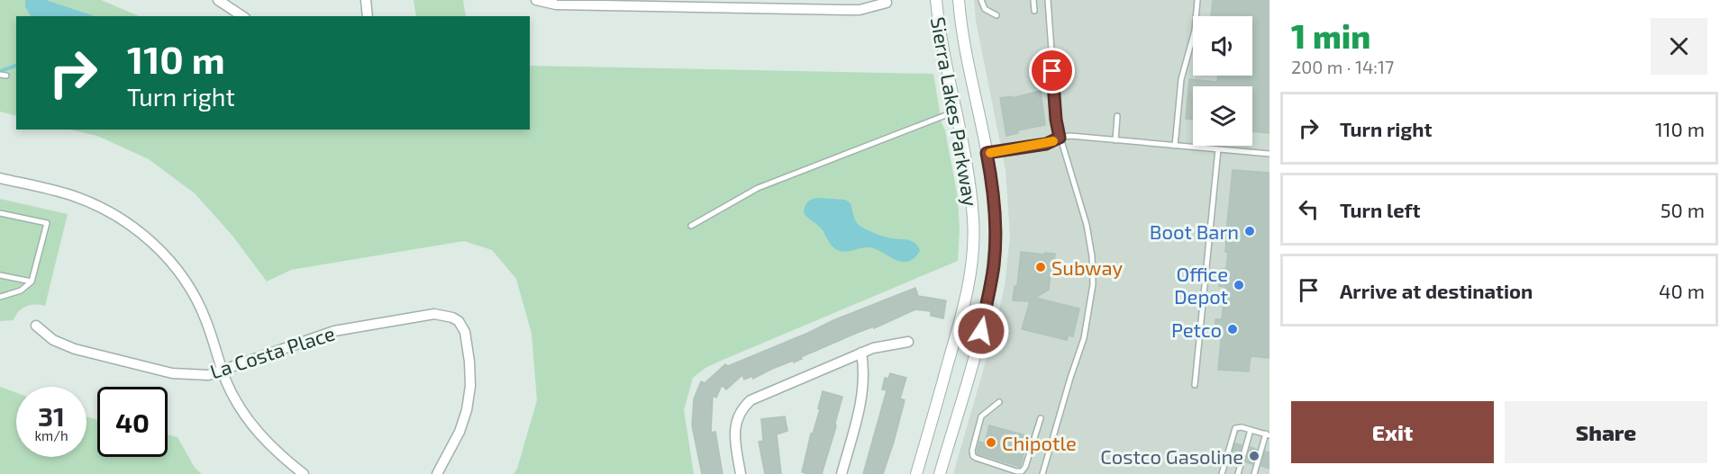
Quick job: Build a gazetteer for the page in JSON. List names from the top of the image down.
{
  "streets": {
    "street": ["Sierra Lakes Parkway", "La Costa Place"]
  },
  "places": [
    "Boot Barn",
    "Subway",
    "Office Depot",
    "Petco",
    "Chipotle",
    "Costco Gasoline"
  ],
  "page": {
    "heading": ["1 min", "200 m · 14:17"],
    "turn": ["110 m", "Turn right"],
    "list": [
      {
        "name": "Turn right",
        "value": "110 m"
      },
      {
        "name": "Turn left",
        "value": "50 m"
      },
      {
        "name": "Arrive at destination",
        "value": "40 m"
      }
    ],
    "speed": "31 km/h",
    "limit": "40",
    "buttons": ["Exit", "Share"]
  }
}
